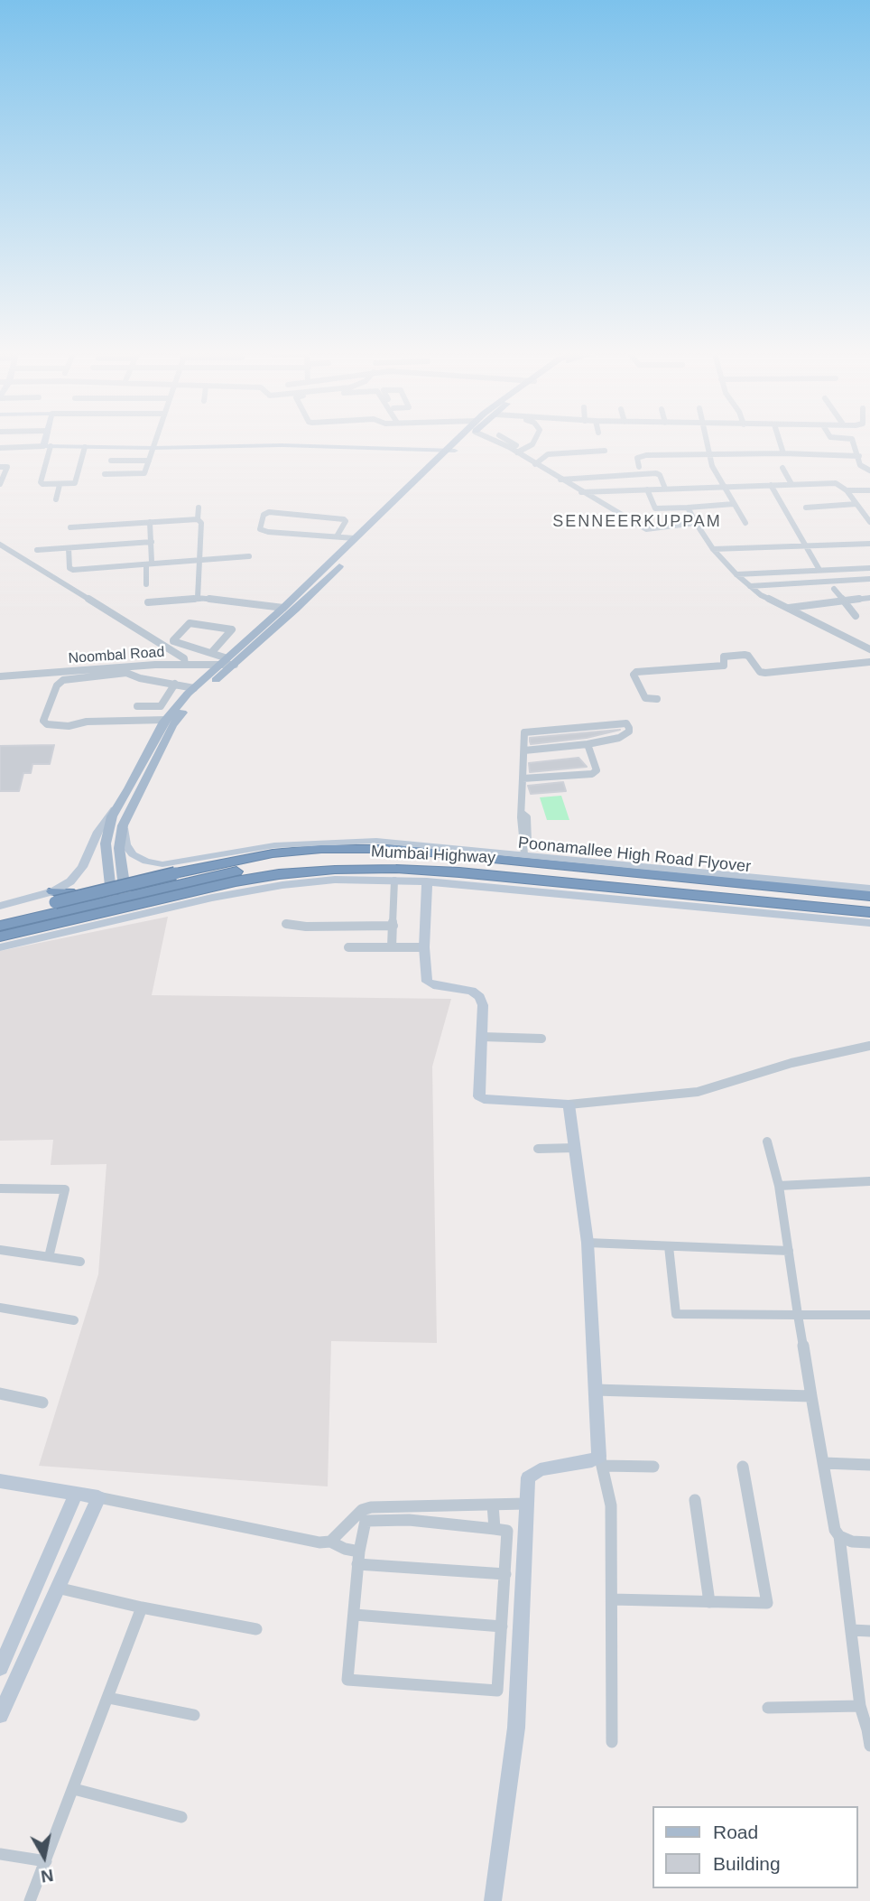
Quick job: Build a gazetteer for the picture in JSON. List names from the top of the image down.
{
  "streets": {
    "highway": ["Mumbai Highway", "Poonamallee High Road Flyover"],
    "street": ["Noombal Road"]
  },
  "districts": ["SENNEERKUPPAM"],
  "legend": ["Road", "Building"],
  "north": "bottom"
}
